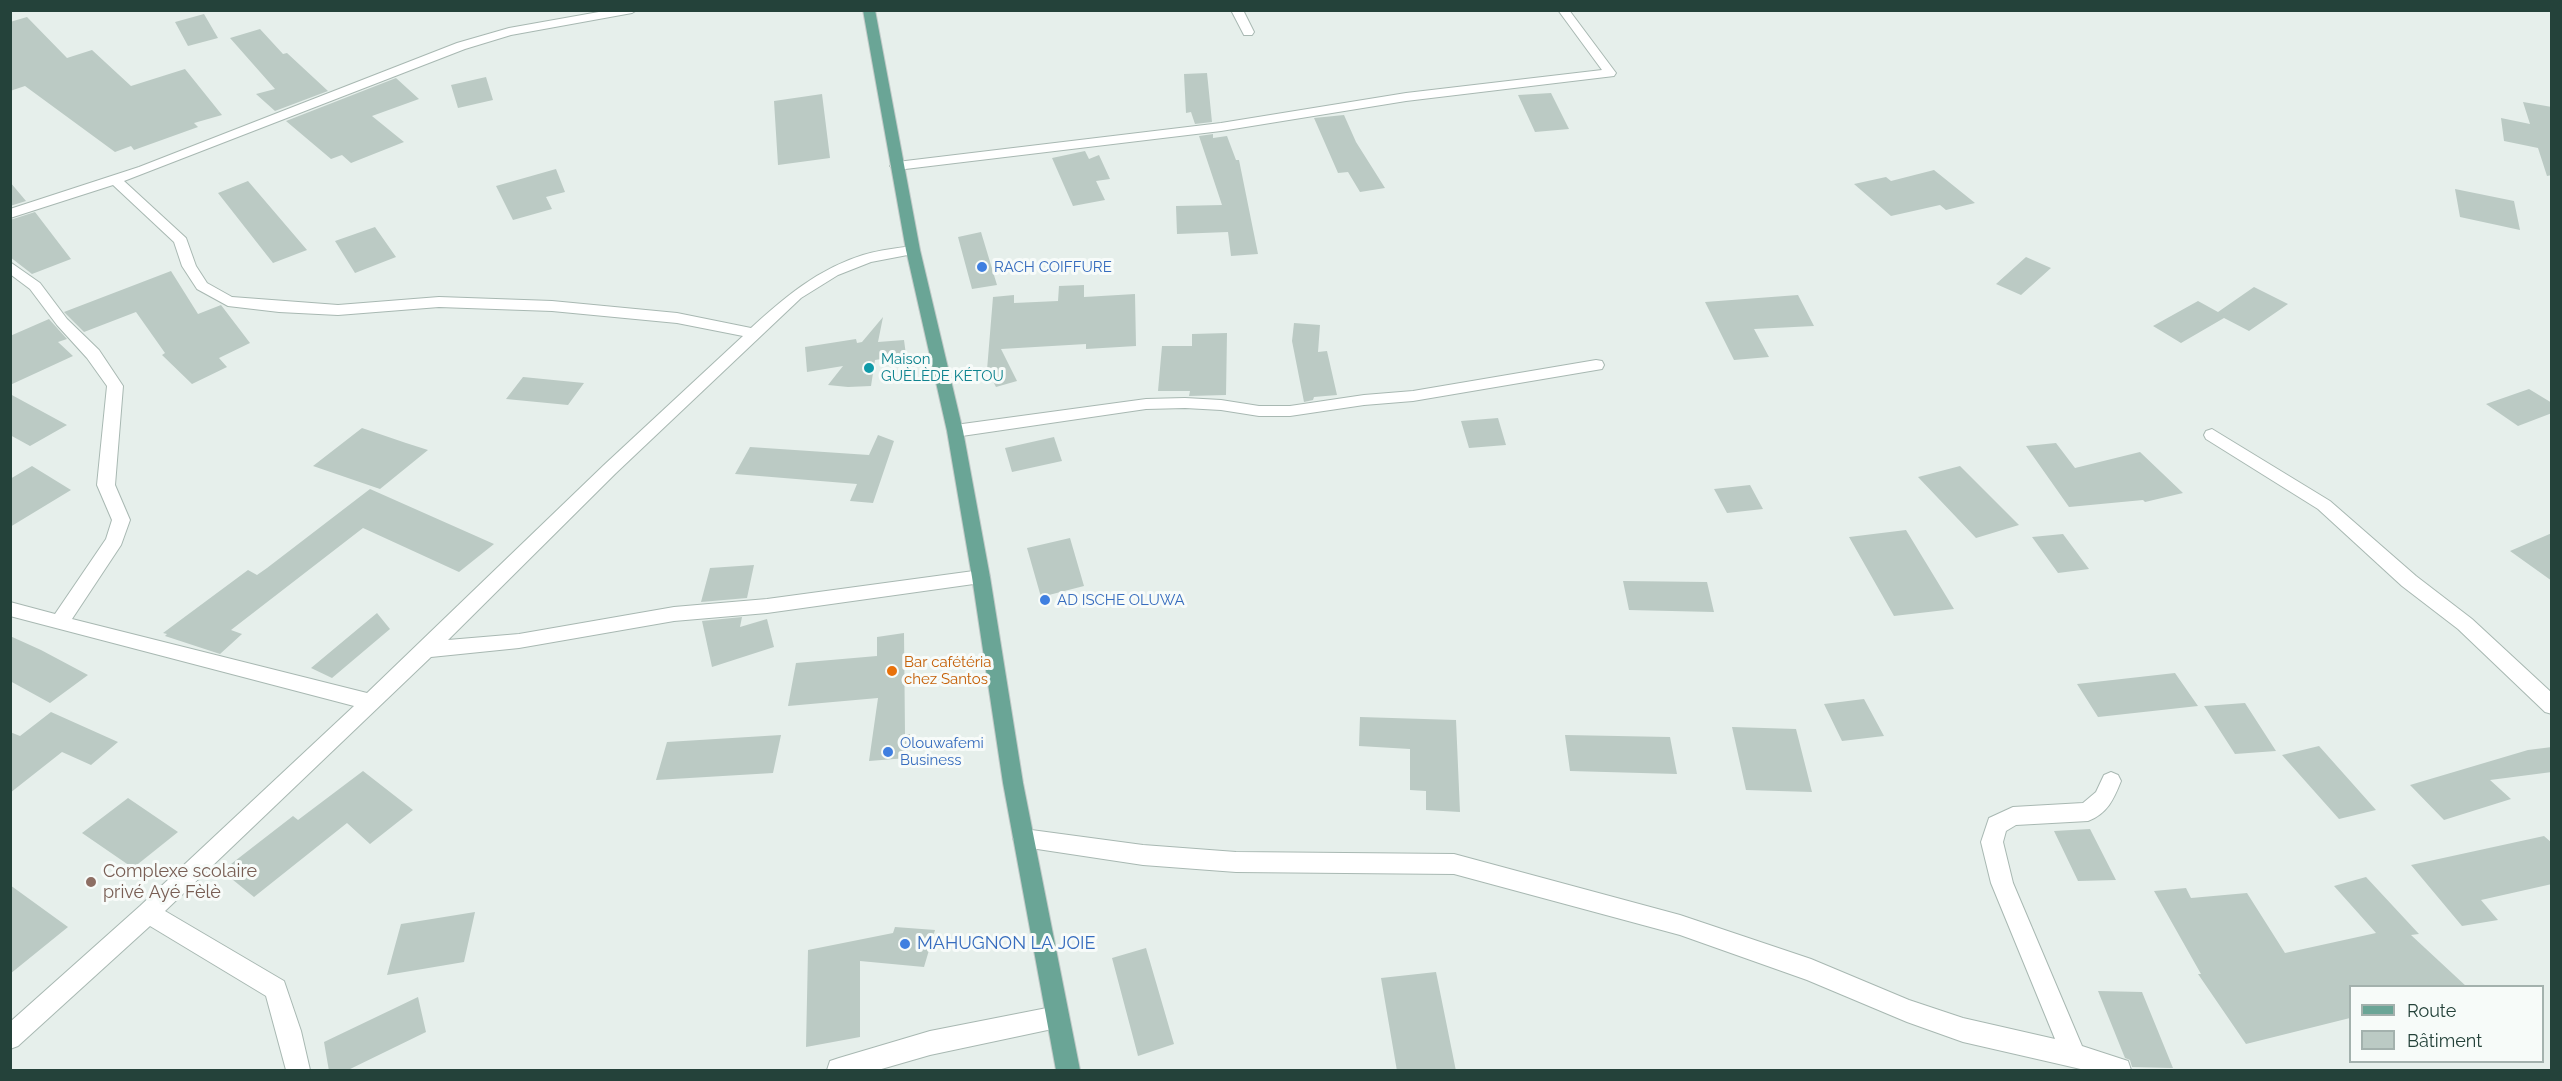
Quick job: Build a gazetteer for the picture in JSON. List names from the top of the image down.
{
  "places": [
    "RACH COIFFURE",
    "Maison GUÈLÈDE KÉTOU",
    "AD ISCHE OLUWA",
    "Bar cafétéria chez Santos",
    "Olouwafemi Business",
    "Complexe scolaire privé Ayé Fèlè",
    "MAHUGNON LA JOIE"
  ],
  "legend": ["Route", "Bâtiment"]
}
